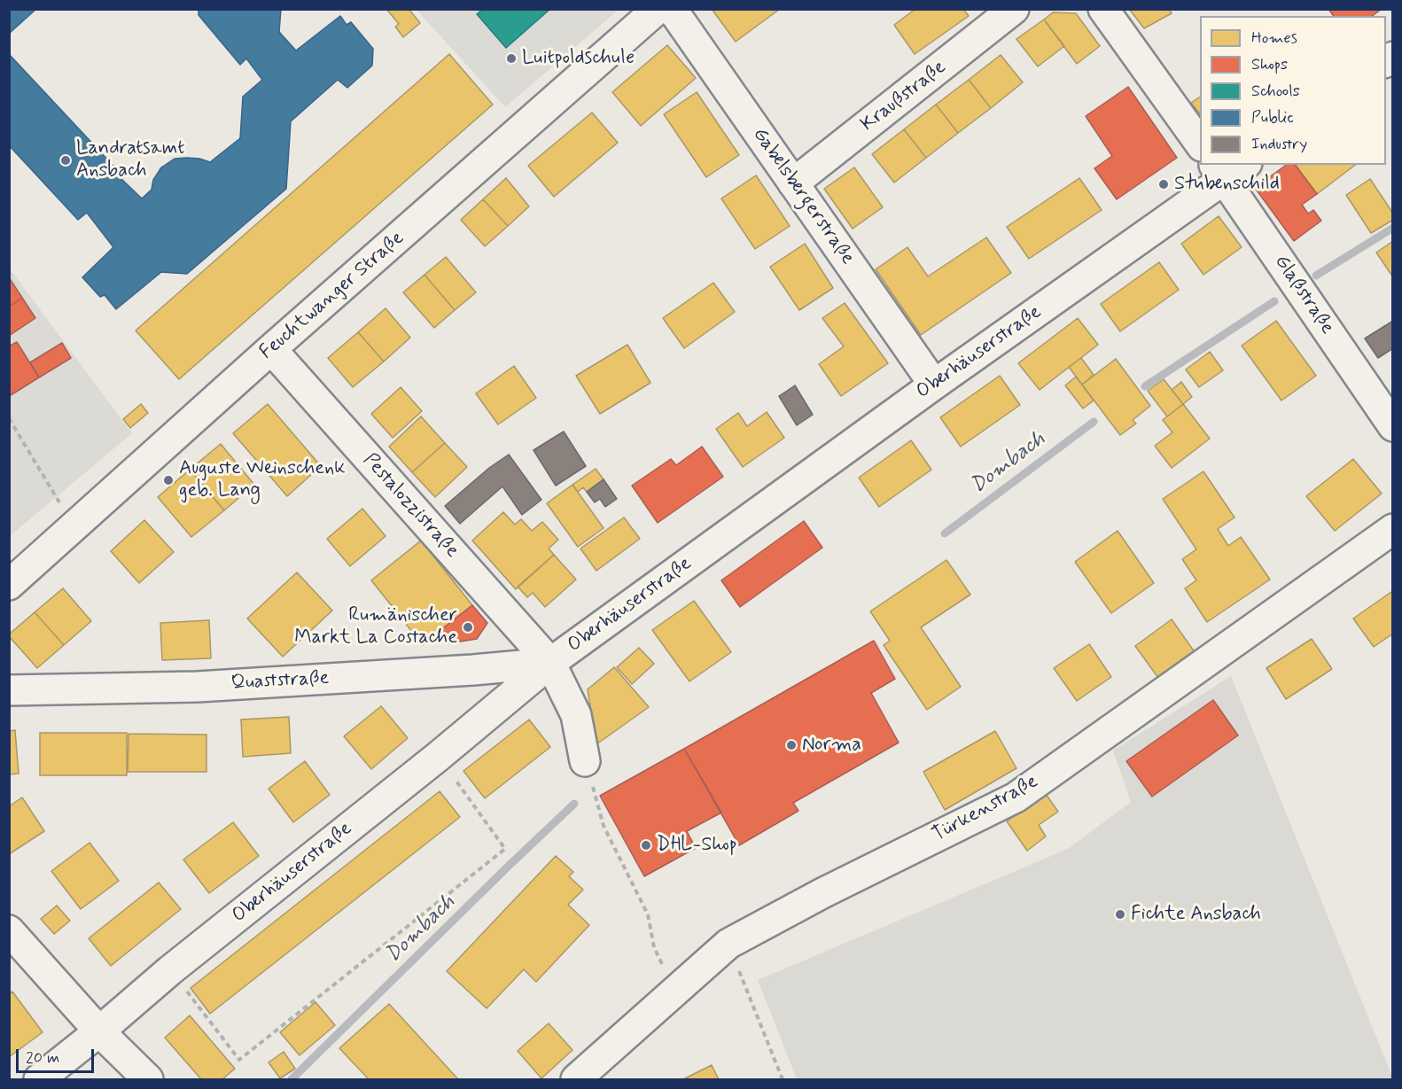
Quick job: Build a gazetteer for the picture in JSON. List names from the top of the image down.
{
  "streets": {
    "street": [
      "Kraußstraße",
      "Gabelsbergerstraße",
      "Glaßstraße",
      "Feuchtwanger Straße",
      "Oberhäuserstraße",
      "Pestalozzistraße",
      "Quaststraße",
      "Türkenstraße"
    ]
  },
  "crossings": [
    ["Kraußstraße", "Gabelsbergerstraße"],
    ["Gabelsbergerstraße", "Oberhäuserstraße"],
    ["Glaßstraße", "Oberhäuserstraße"],
    ["Feuchtwanger Straße", "Pestalozzistraße"],
    ["Oberhäuserstraße", "Pestalozzistraße"],
    ["Oberhäuserstraße", "Quaststraße"],
    ["Pestalozzistraße", "Quaststraße"]
  ],
  "water": ["Dombach"],
  "places": [
    "Luitpoldschule",
    "Landratsamt Ansbach",
    "Stubenschild",
    "Auguste Weinschenk geb. Lang",
    "Rumänischer Markt La Costache",
    "Norma",
    "DHL-Shop",
    "Fichte Ansbach"
  ],
  "legend": [
    "Homes",
    "Shops",
    "Schools",
    "Public",
    "Industry"
  ],
  "scale_bar": "20 m"
}
